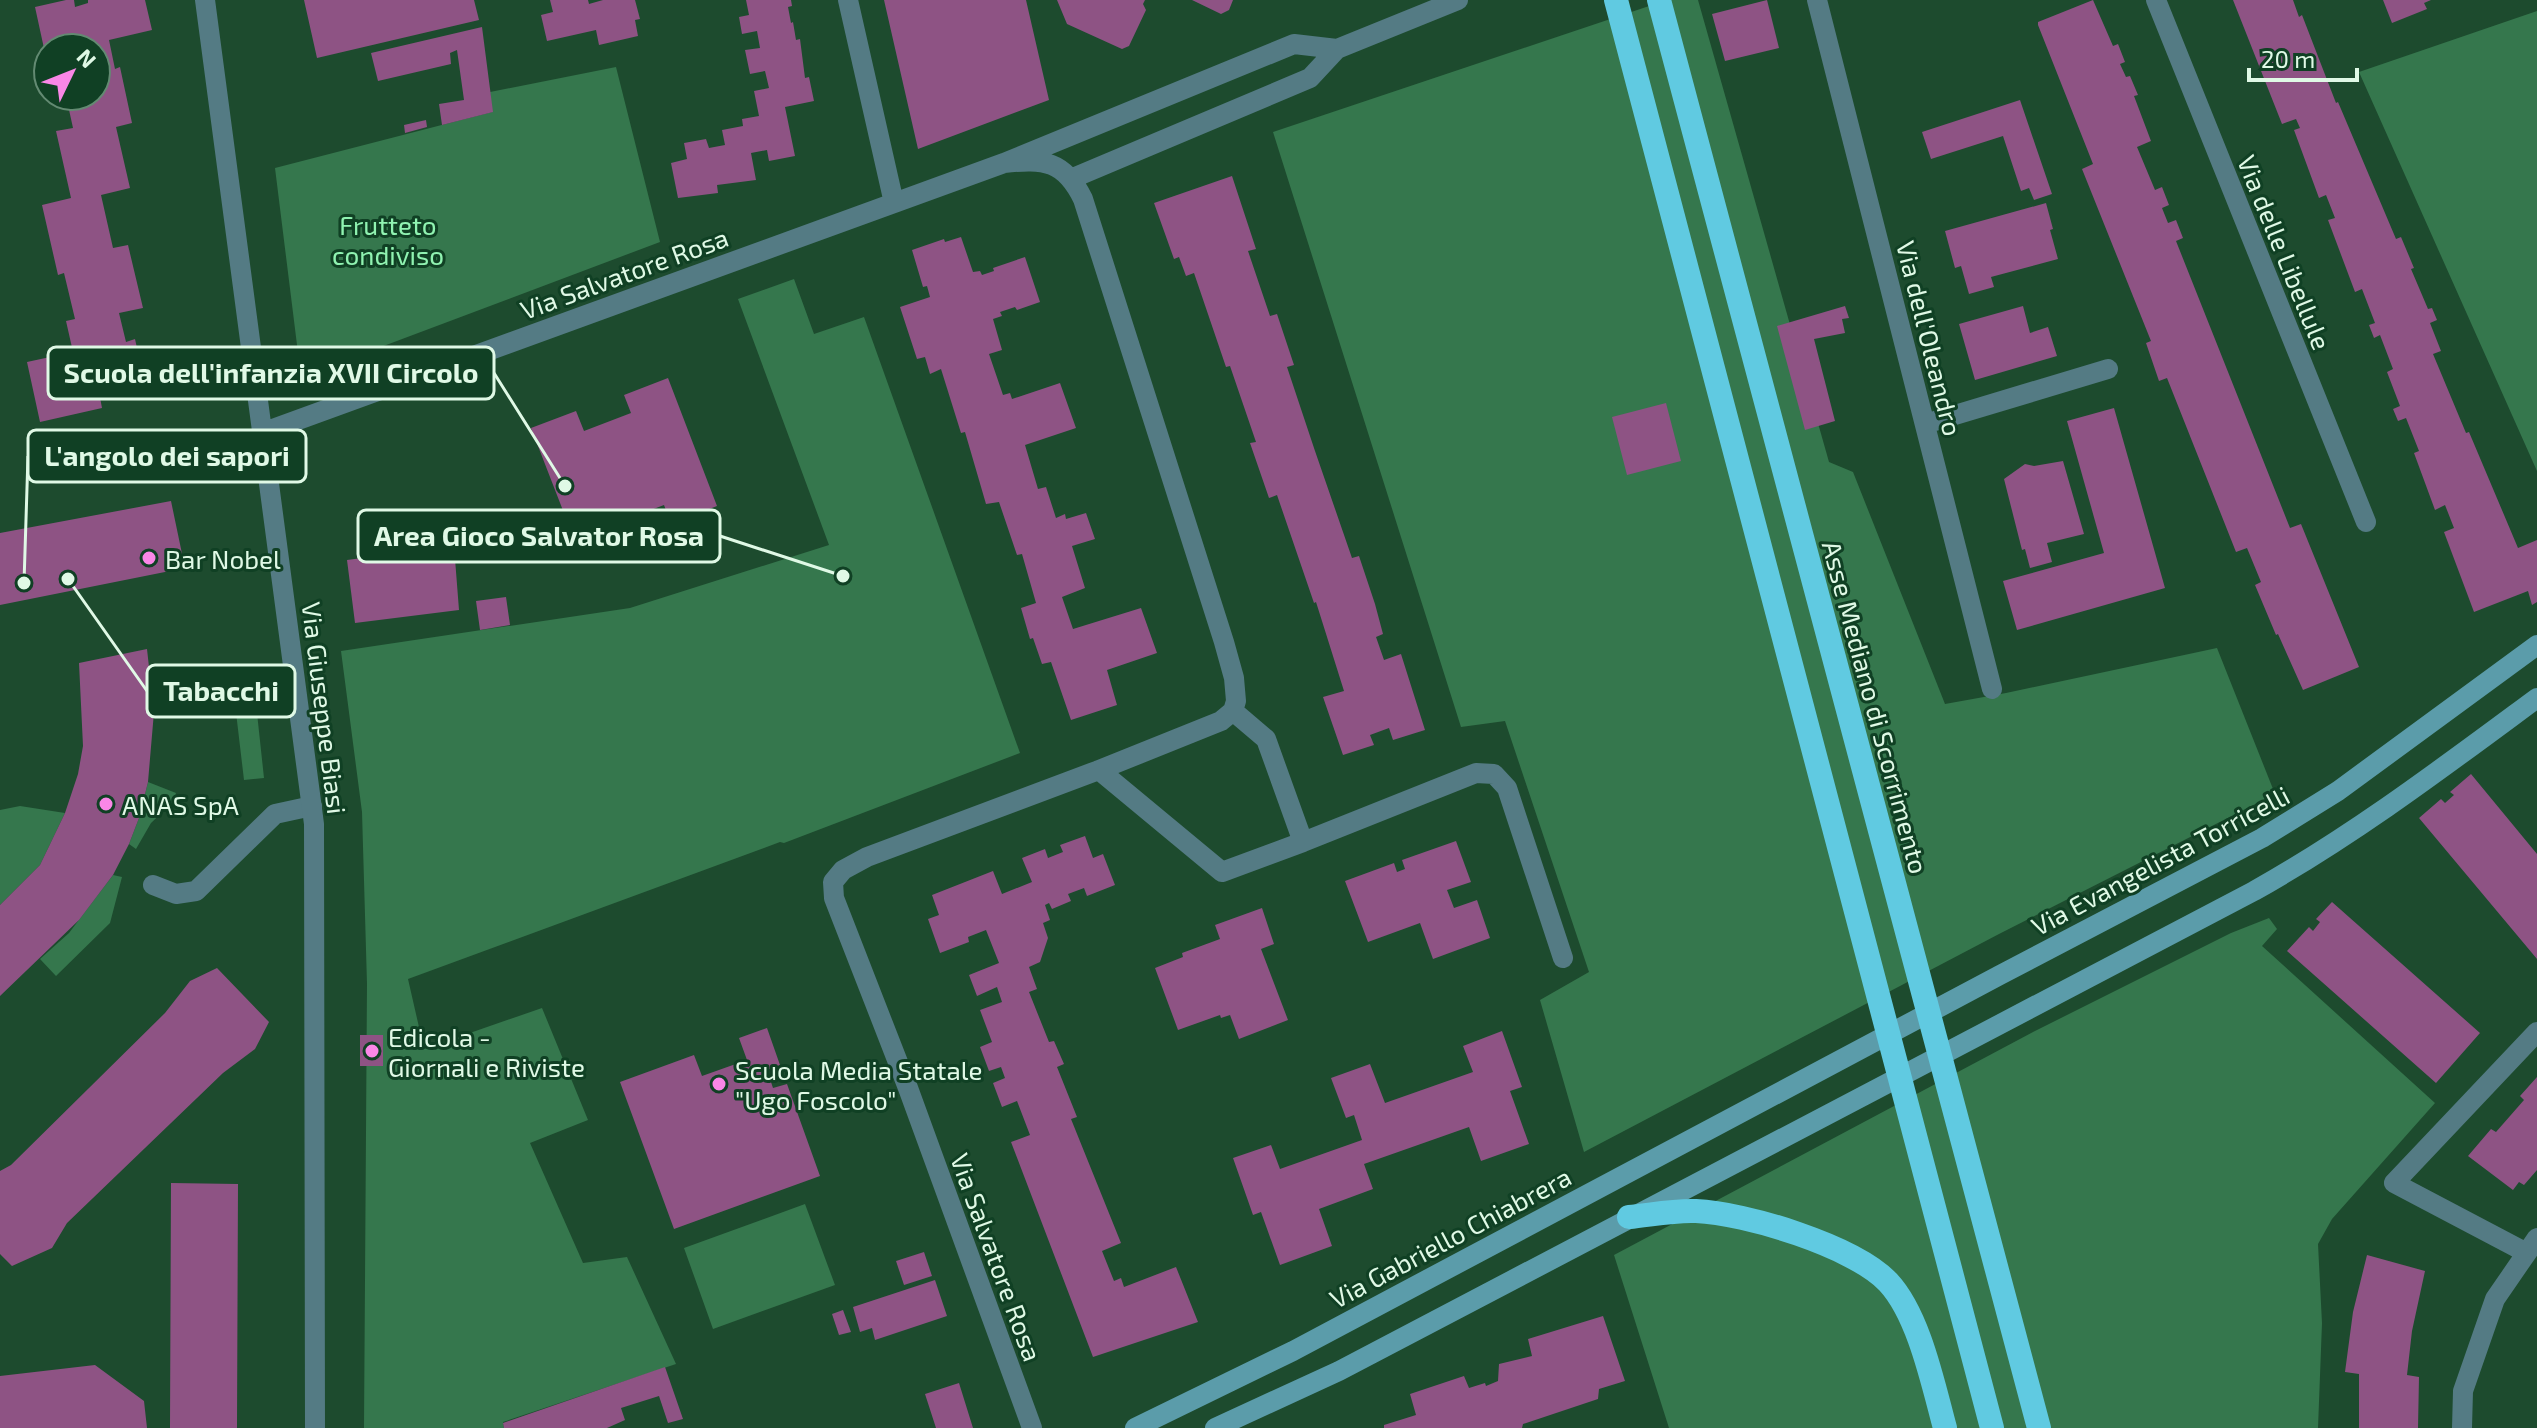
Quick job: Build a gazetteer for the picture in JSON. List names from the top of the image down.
{
  "streets": {
    "highway": ["Asse Mediano di Scorrimento"],
    "street": [
      "Via delle Libellule",
      "Via Salvatore Rosa",
      "Via dell'Oleandro",
      "Via Giuseppe Biasi",
      "Via Evangelista Torricelli",
      "Via Gabriello Chiabrera"
    ]
  },
  "crossings": [
    ["Via Salvatore Rosa", "Via Giuseppe Biasi"],
    ["Via Evangelista Torricelli", "Via Gabriello Chiabrera"]
  ],
  "parks": ["Frutteto condiviso"],
  "places": [
    "Scuola dell'infanzia XVII Circolo",
    "Bar Nobel",
    "Area Gioco Salvator Rosa",
    "Tabacchi",
    "L'angolo dei sapori",
    "ANAS SpA",
    "Edicola - Giornali e Riviste",
    "Scuola Media Statale \"Ugo Foscolo\""
  ],
  "scale_bar": "20 m",
  "north": "top right"
}
